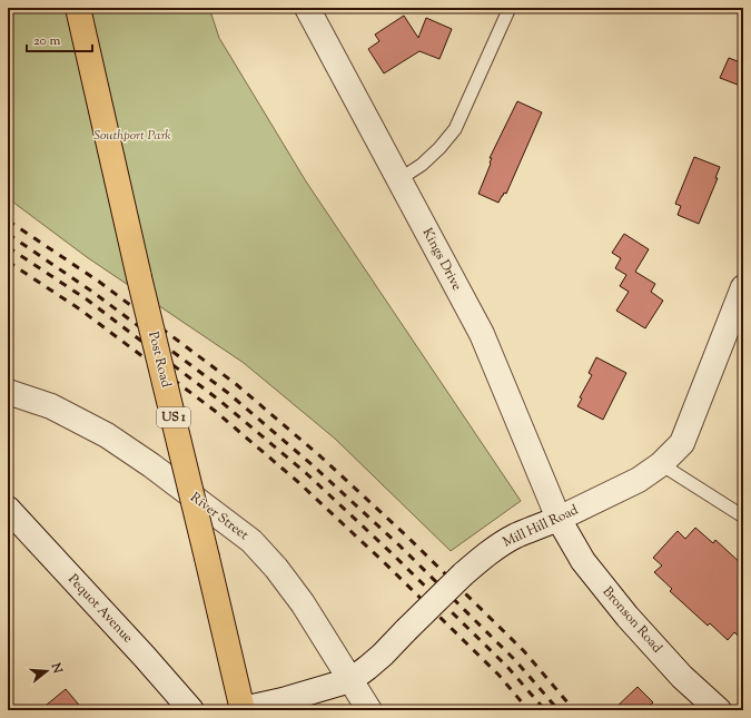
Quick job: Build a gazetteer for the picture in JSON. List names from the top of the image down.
{
  "streets": {
    "main road": ["Post Road", "US 1"],
    "street": [
      "Kings Drive",
      "River Street",
      "Mill Hill Road",
      "Pequot Avenue",
      "Bronson Road"
    ]
  },
  "crossings": [
    ["Kings Drive", "Mill Hill Road"],
    ["Kings Drive", "Bronson Road"],
    ["Post Road", "Mill Hill Road"],
    ["River Street", "Mill Hill Road"],
    ["Mill Hill Road", "Bronson Road"]
  ],
  "parks": ["Southport Park"],
  "scale_bar": "20 m",
  "north": "right"
}
